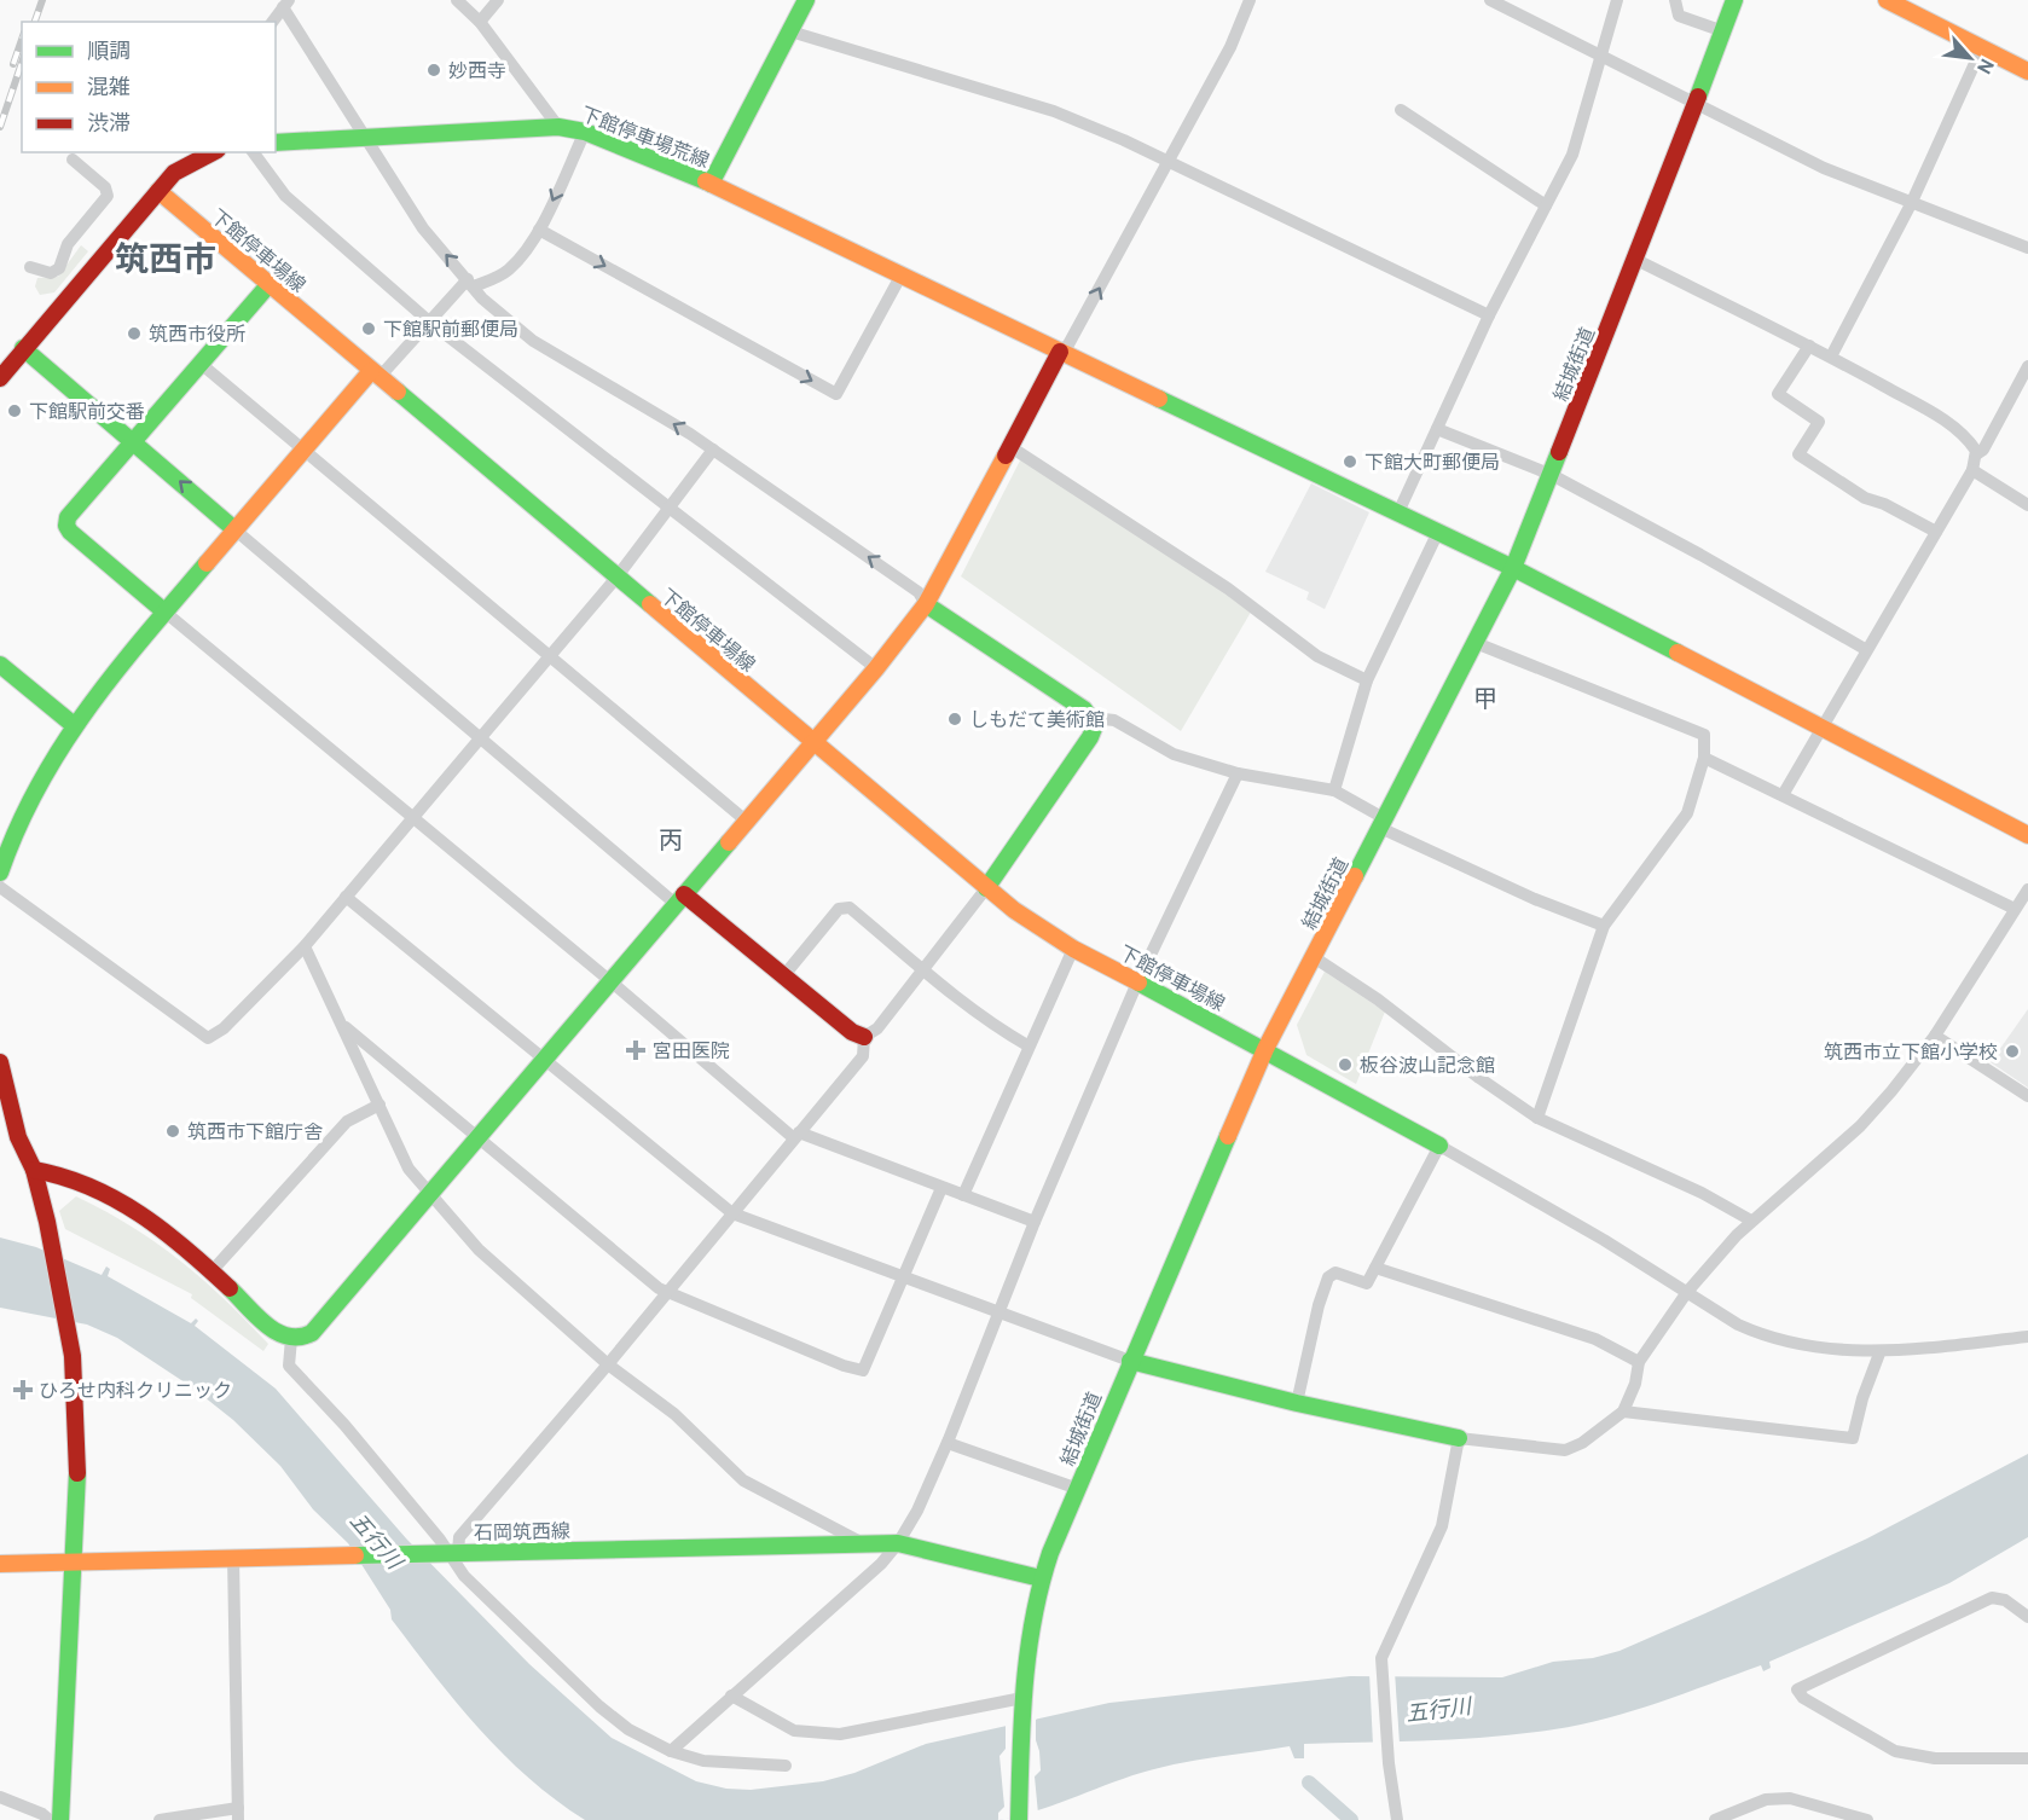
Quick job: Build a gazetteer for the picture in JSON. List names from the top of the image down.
{
  "streets": {
    "street": [
      "下館停車場荒線",
      "下館停車場線",
      "結城街道",
      "石岡筑西線"
    ]
  },
  "crossings": [
    ["下館停車場線", "結城街道"],
    ["結城街道", "石岡筑西線"]
  ],
  "districts": ["筑西市", "甲", "丙"],
  "water": ["五行川"],
  "places": {
    "other": [
      "妙西寺",
      "下館駅前郵便局",
      "筑西市役所",
      "下館駅前交番",
      "下館大町郵便局",
      "しもだて美術館",
      "筑西市立下館小学校",
      "板谷波山記念館",
      "筑西市下館庁舎"
    ],
    "health": ["宮田医院", "ひろせ内科クリニック"]
  },
  "legend": ["順調", "混雑", "渋滞"],
  "north": "bottom right"
}
